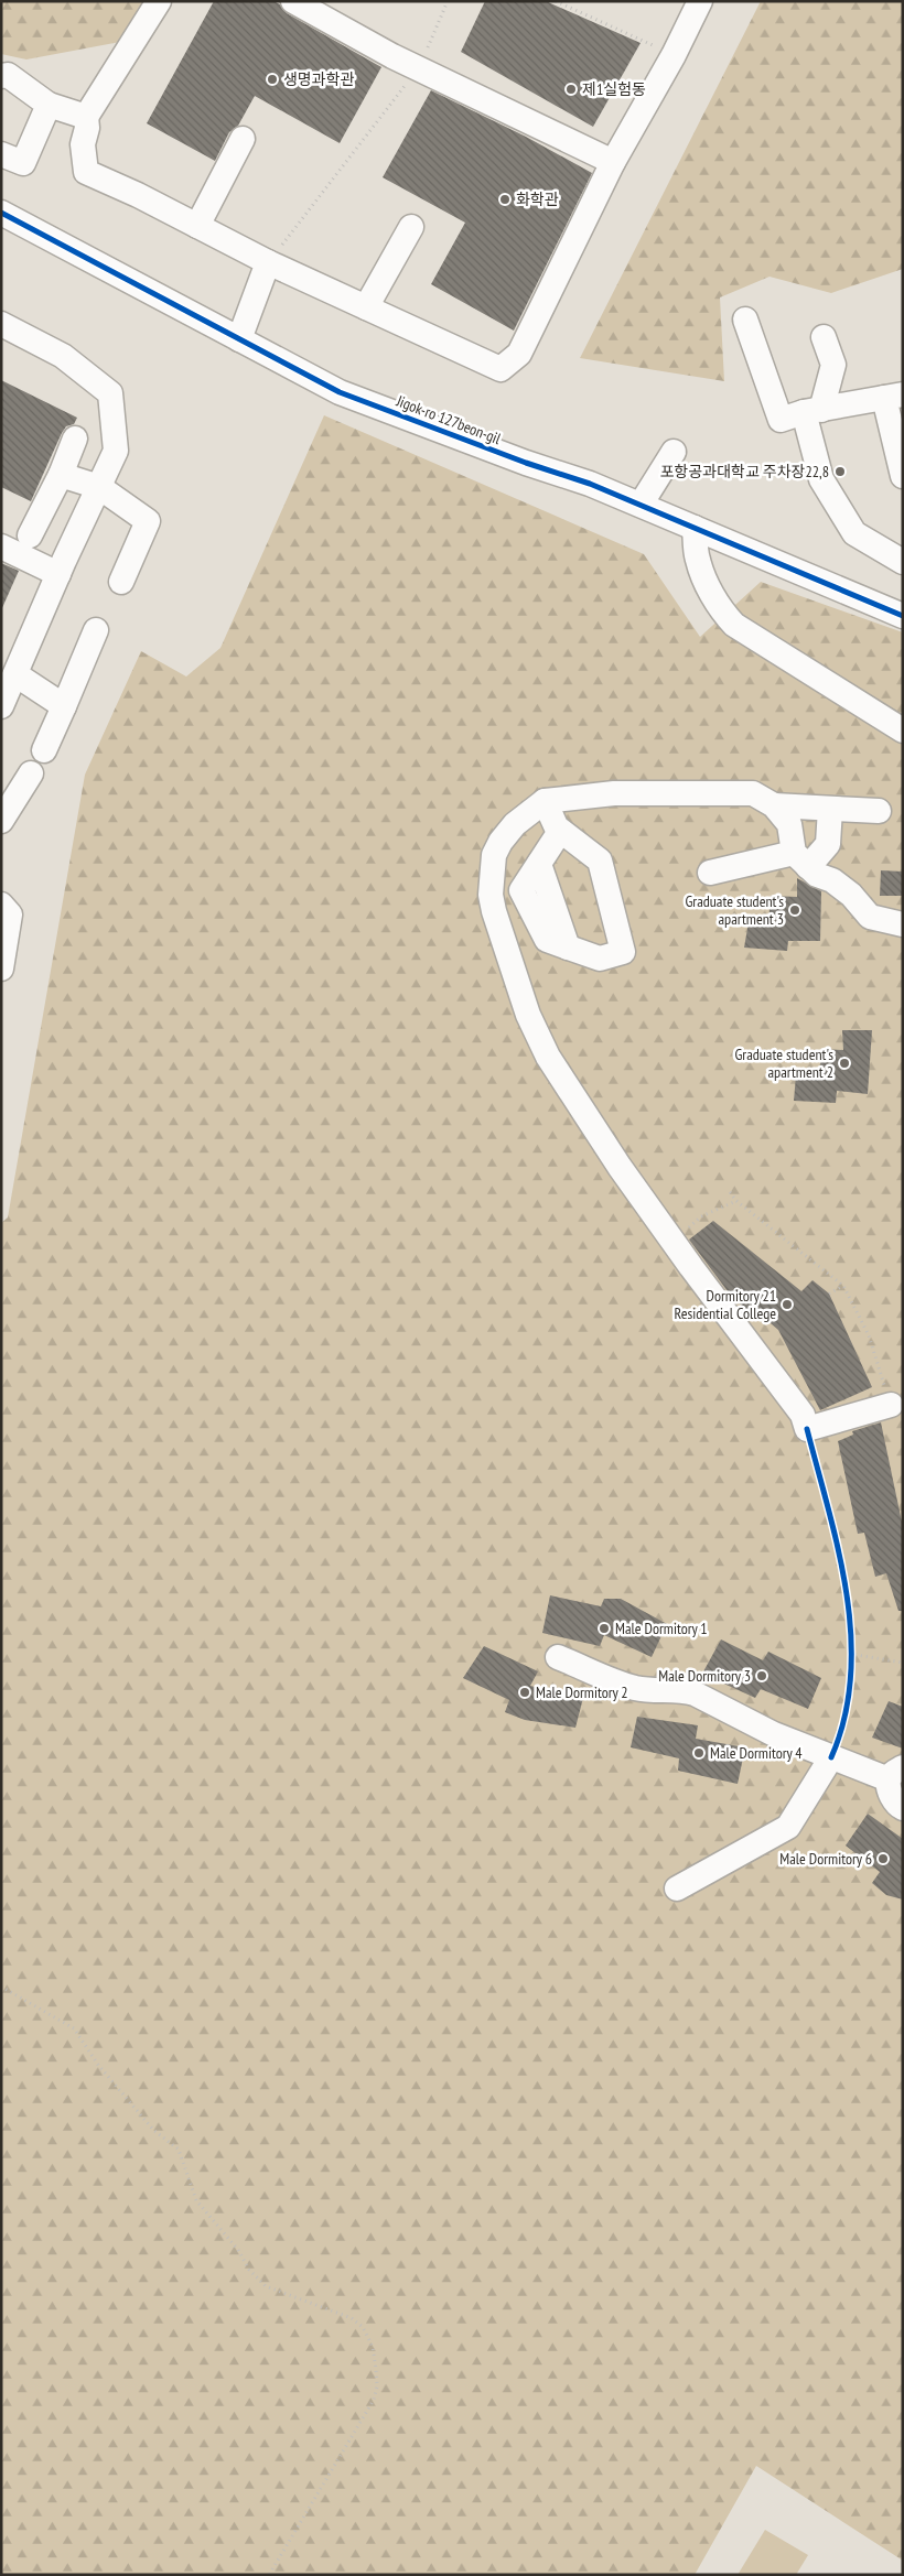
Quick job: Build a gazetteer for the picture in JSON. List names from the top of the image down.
{
  "streets": {
    "street": ["Jigok-ro 127beon-gil"]
  },
  "places": [
    "생명과학관",
    "제1실험동",
    "화학관",
    "포항공과대학교 주차장22,8",
    "Graduate student's apartment 3",
    "Graduate student's apartment 2",
    "Dormitory 21 Residential College",
    "Male Dormitory 1",
    "Male Dormitory 3",
    "Male Dormitory 2",
    "Male Dormitory 4",
    "Male Dormitory 6"
  ]
}
